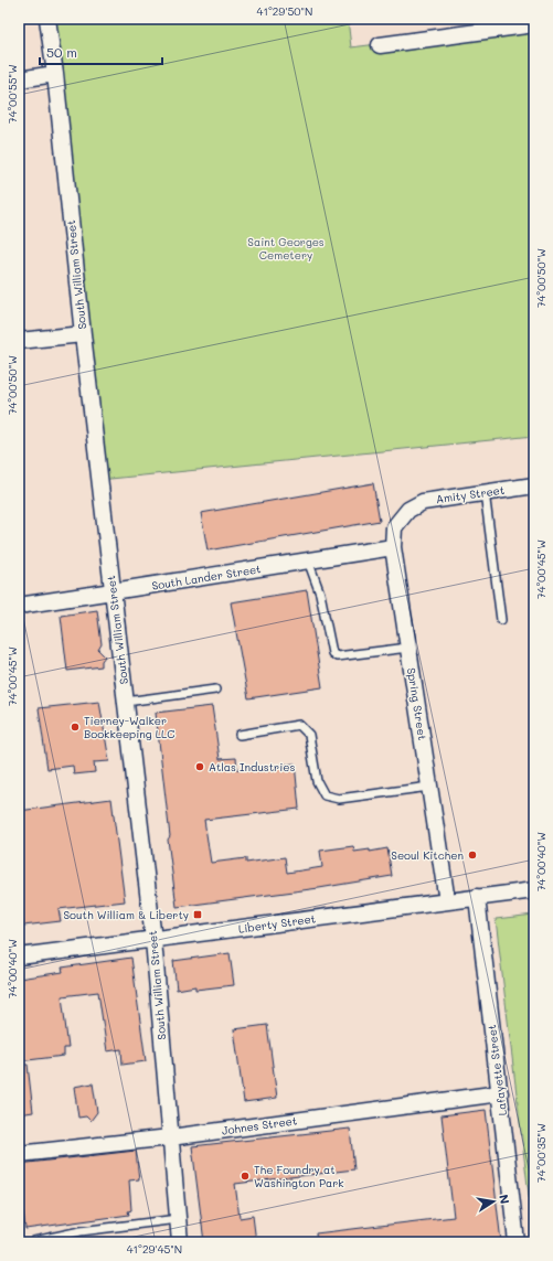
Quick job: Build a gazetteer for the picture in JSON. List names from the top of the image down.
{
  "streets": {
    "street": [
      "South William Street",
      "Amity Street",
      "South Lander Street",
      "Spring Street",
      "Liberty Street",
      "Lafayette Street",
      "Johnes Street"
    ]
  },
  "crossings": [
    ["South William Street", "South Lander Street"],
    ["South William Street", "Liberty Street"],
    ["South William Street", "Johnes Street"],
    ["Amity Street", "Spring Street"],
    ["South Lander Street", "Spring Street"],
    ["Spring Street", "Liberty Street"],
    ["Liberty Street", "Lafayette Street"],
    ["Lafayette Street", "Johnes Street"]
  ],
  "parks": ["Saint Georges Cemetery"],
  "places": {
    "other": [
      "Tierney-Walker Bookkeeping LLC",
      "Atlas Industries",
      "Seoul Kitchen",
      "The Foundry at Washington Park"
    ],
    "transit": ["South William & Liberty"]
  },
  "scale_bar": "50 m",
  "north": "right",
  "coordinates": [
    "41°29'50\"N",
    "74°00'55\"W",
    "74°00'50\"W",
    "74°00'45\"W",
    "74°00'40\"W",
    "74°00'35\"W",
    "41°29'45\"N"
  ]
}
